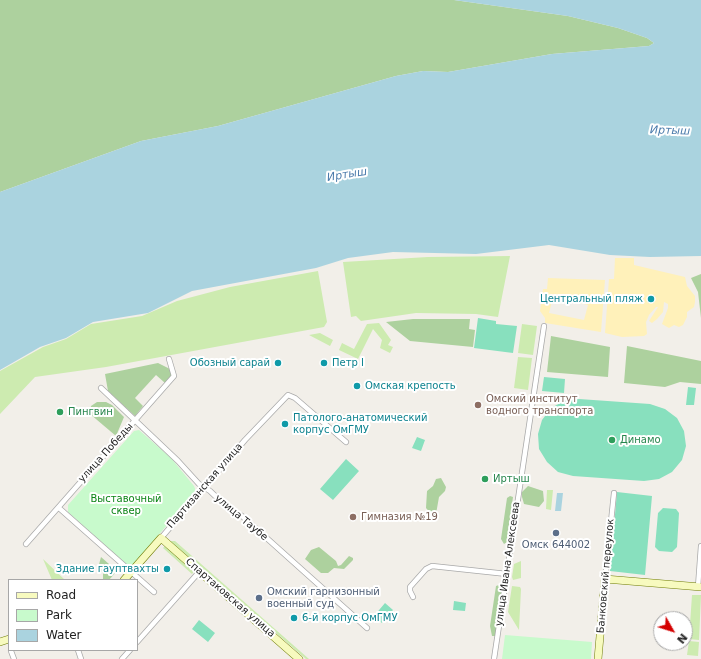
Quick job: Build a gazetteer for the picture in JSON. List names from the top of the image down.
{
  "streets": {
    "street": [
      "улица Победы",
      "Партизанская улица",
      "улица Таубе",
      "улица Ивана Алексеева",
      "Банковский переулок",
      "Спартаковская улица"
    ]
  },
  "crossings": [
    ["улица Победы", "улица Таубе"],
    ["Партизанская улица", "улица Таубе"],
    ["Партизанская улица", "Спартаковская улица"]
  ],
  "water": ["Иртыш"],
  "parks": ["Выставочный сквер"],
  "places": [
    "Центральный пляж",
    "Обозный сарай",
    "Петр I",
    "Омская крепость",
    "Омский институт водного транспорта",
    "Пингвин",
    "Патолого-анатомический корпус ОмГМУ",
    "Динамо",
    "Иртыш",
    "Гимназия №19",
    "Омск 644002",
    "Здание гауптвахты",
    "Омский гарнизонный военный суд",
    "6-й корпус ОмГМУ"
  ],
  "legend": ["Road", "Park", "Water"],
  "north": "bottom right"
}
